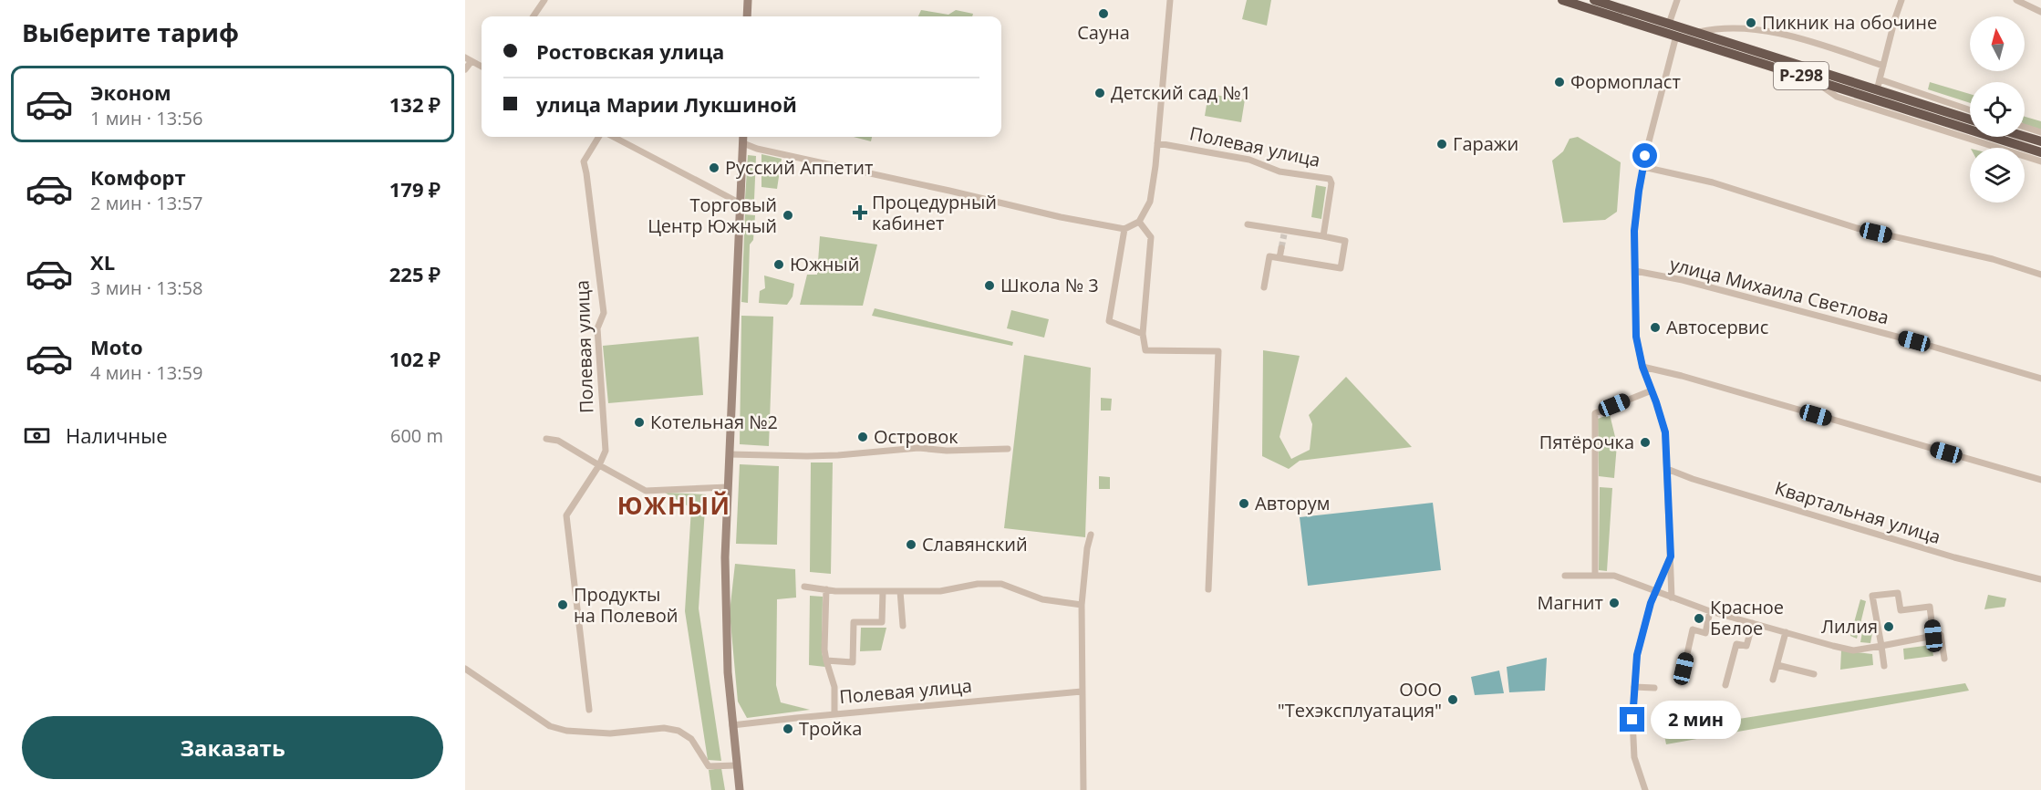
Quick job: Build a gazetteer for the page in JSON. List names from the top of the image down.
{
  "streets": {
    "highway": ["Р-298"],
    "street": ["Полевая улица", "улица Михаила Светлова", "Квартальная улица"]
  },
  "districts": ["ЮЖНЫЙ"],
  "places": {
    "other": [
      "Сауна",
      "Пикник на обочине",
      "Формопласт",
      "Детский сад №1",
      "Гаражи",
      "Русский Аппетит",
      "Торговый Центр Южный",
      "Южный",
      "Школа № 3",
      "Автосервис",
      "Котельная №2",
      "Островок",
      "Пятёрочка",
      "Авторум",
      "Славянский",
      "Магнит",
      "Продукты на Полевой",
      "Красное Белое",
      "Лилия",
      "ООО \"Техэксплуатация\"",
      "Тройка"
    ],
    "health": ["Процедурный кабинет"]
  },
  "north": "top",
  "page": {
    "heading": "Выберите тариф",
    "banner": ["Ростовская улица", "улица Марии Лукшиной"],
    "list": [
      {
        "name": "Эконом",
        "note": "1 мин · 13:56",
        "value": "132 ₽"
      },
      {
        "name": "Комфорт",
        "note": "2 мин · 13:57",
        "value": "179 ₽"
      },
      {
        "name": "XL",
        "note": "3 мин · 13:58",
        "value": "225 ₽"
      },
      {
        "name": "Moto",
        "note": "4 мин · 13:59",
        "value": "102 ₽"
      }
    ],
    "pay": ["Наличные", "600 m"],
    "bubble": "2 мин",
    "buttons": "Заказать"
  }
}
